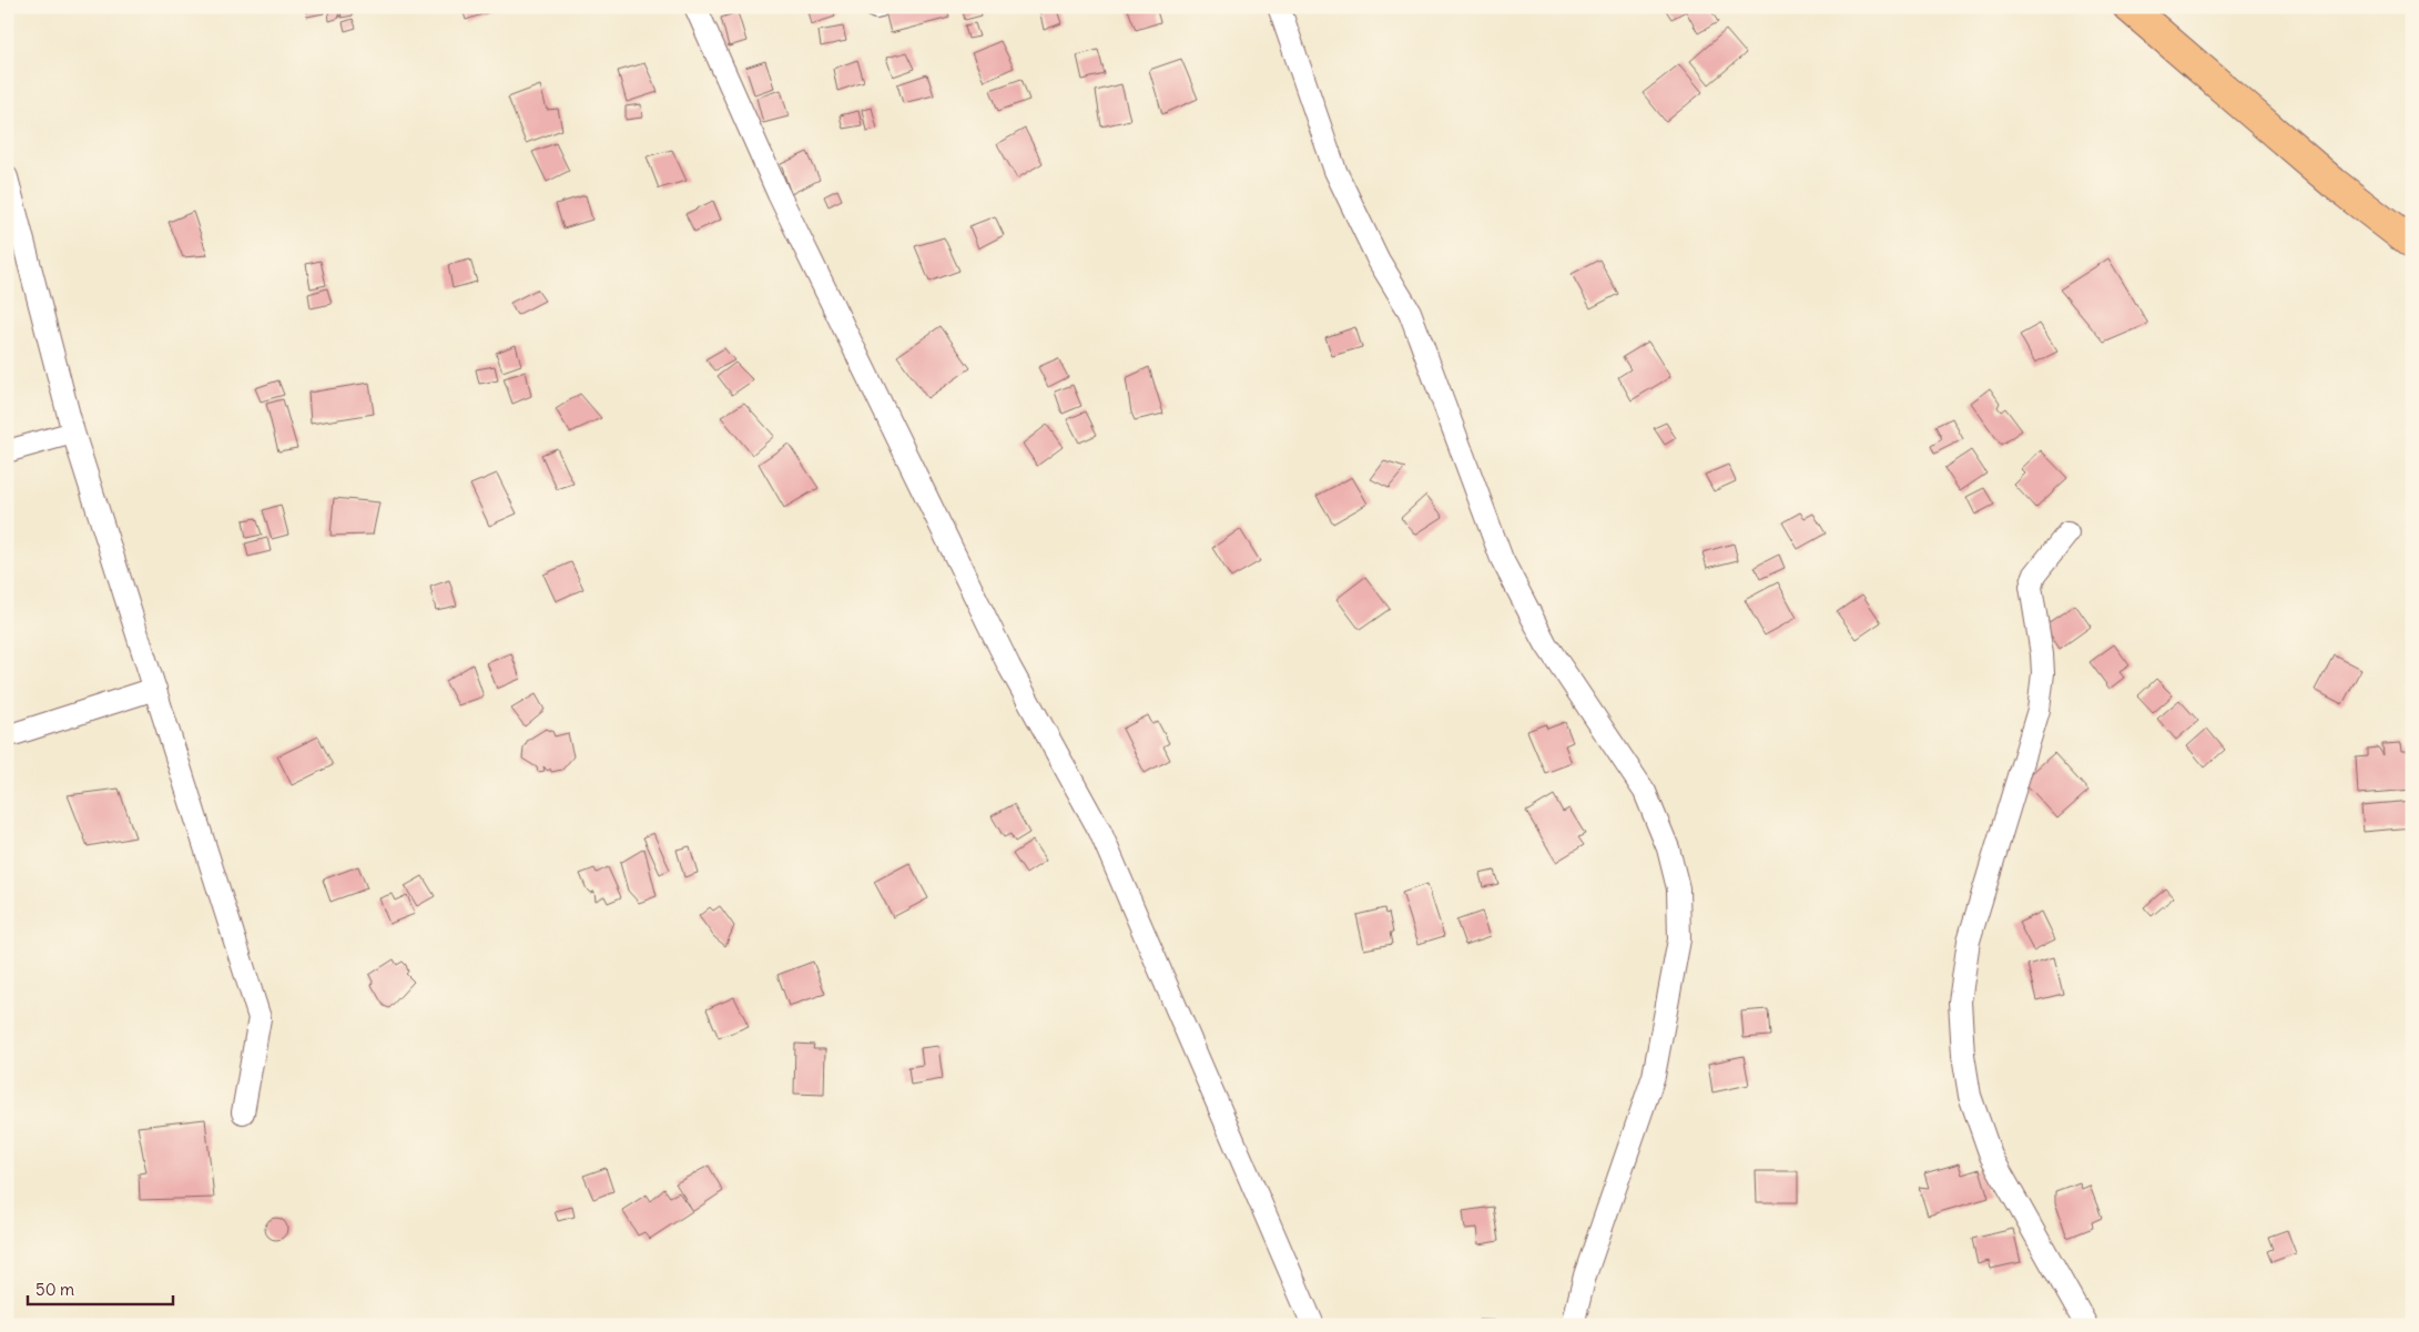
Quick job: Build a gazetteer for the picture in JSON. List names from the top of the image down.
{
  "scale_bar": "50 m"
}
